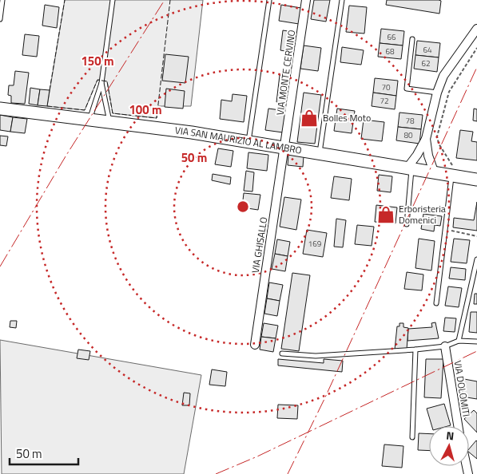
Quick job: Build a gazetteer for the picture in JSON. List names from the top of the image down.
{
  "streets": {
    "main road": ["VIA SAN MAURIZIO AL LAMBRO"],
    "street": ["VIA MONTE CERVINO", "VIA GHISALLO", "VIA DOLOMITI"]
  },
  "crossings": [
    ["VIA MONTE CERVINO", "VIA SAN MAURIZIO AL LAMBRO"],
    ["VIA MONTE CERVINO", "VIA GHISALLO"],
    ["VIA SAN MAURIZIO AL LAMBRO", "VIA GHISALLO"]
  ],
  "places": {
    "shop": ["Bolles Moto", "Erboristeria Domenici"]
  },
  "house_numbers": [
    "66",
    "64",
    "68",
    "62",
    "70",
    "72",
    "78",
    "80",
    "169"
  ],
  "scale_bar": "50 m",
  "north": "top",
  "rings": ["150 m", "100 m", "50 m"]
}
